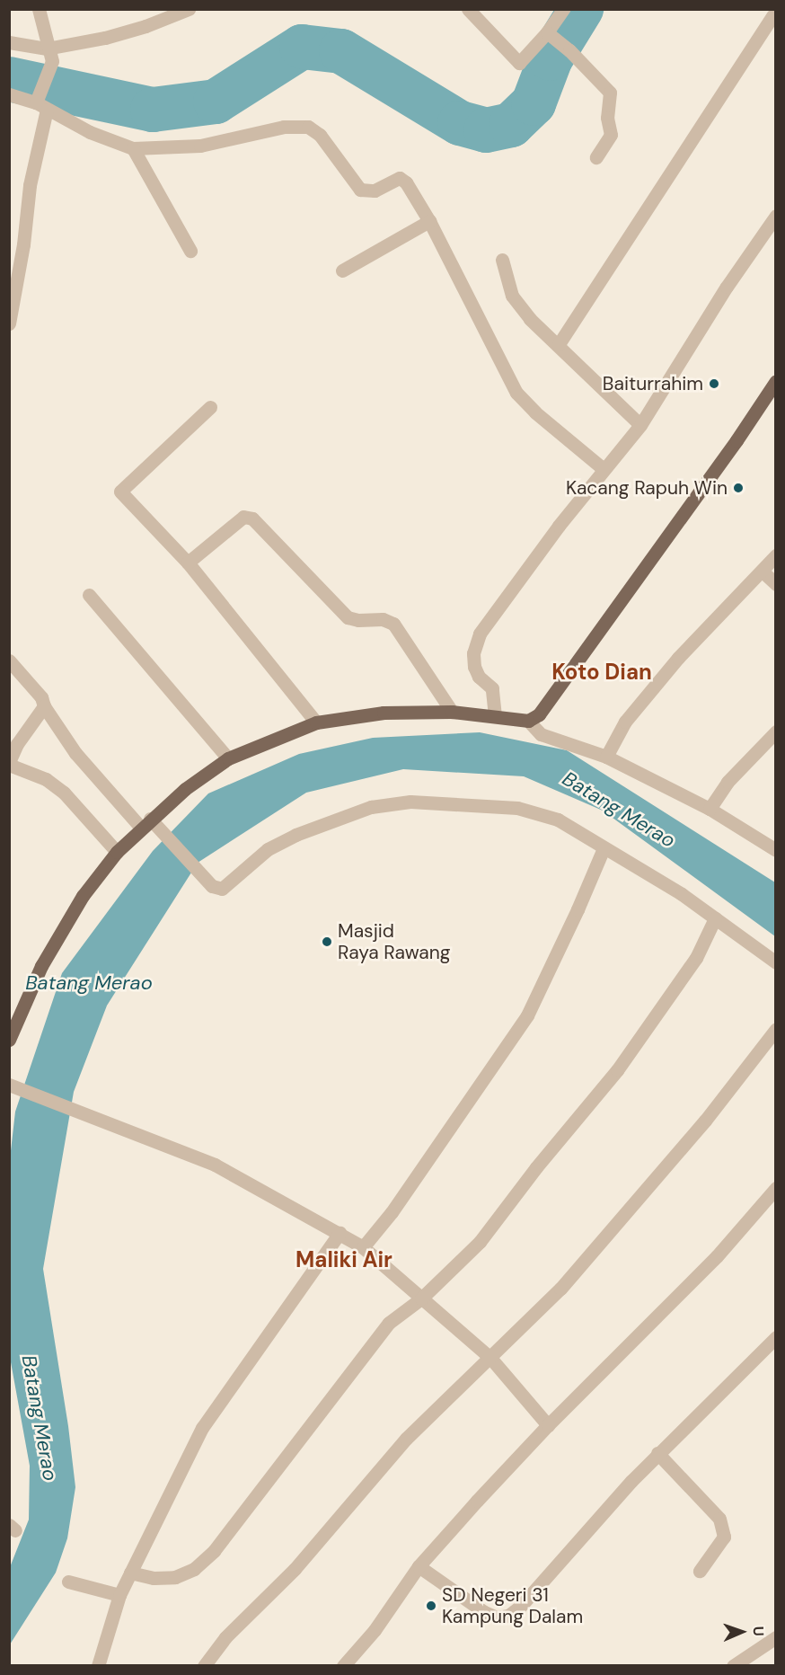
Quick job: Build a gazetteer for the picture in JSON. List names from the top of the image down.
{
  "districts": ["Koto Dian", "Maliki Air"],
  "water": ["Batang Merao"],
  "places": [
    "Baiturrahim",
    "Kacang Rapuh Win",
    "Masjid Raya Rawang",
    "SD Negeri 31 Kampung Dalam"
  ],
  "north": "right"
}
